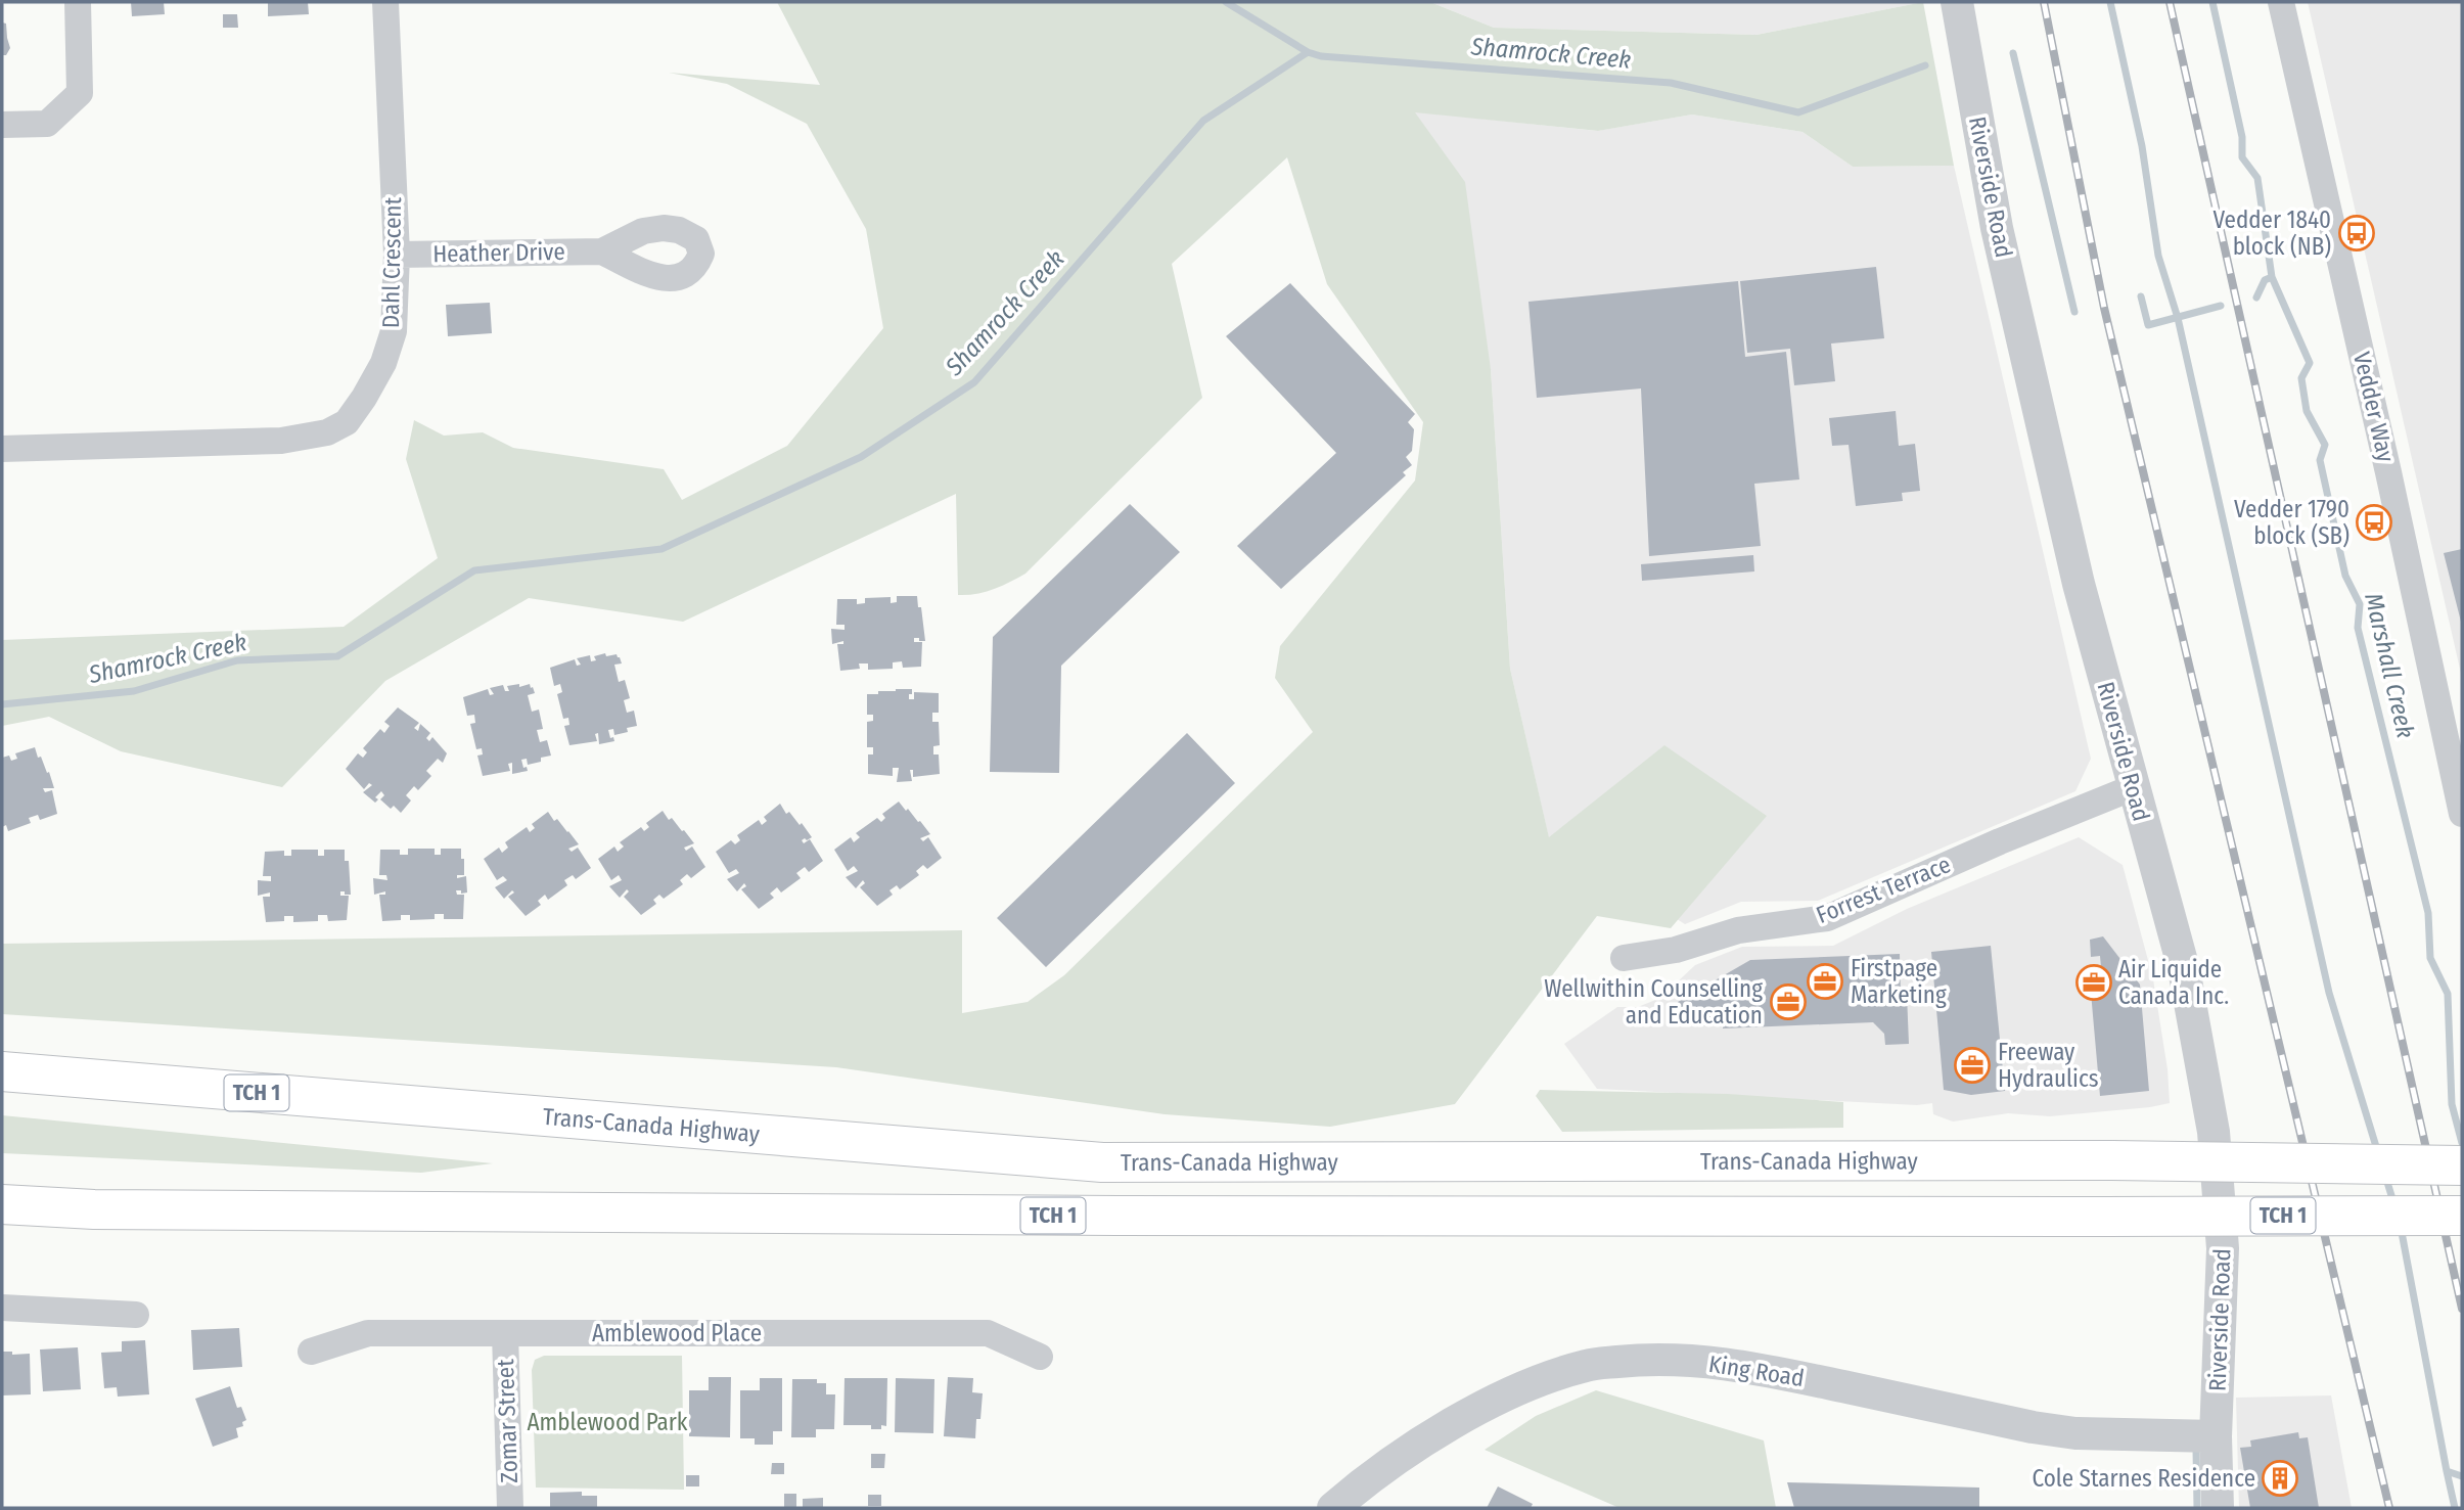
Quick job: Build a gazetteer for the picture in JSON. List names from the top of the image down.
{
  "streets": {
    "highway": ["TCH 1", "Trans-Canada Highway"],
    "street": [
      "Riverside Road",
      "Heather Drive",
      "Dahl Crescent",
      "Vedder Way",
      "Forrest Terrace",
      "Amblewood Place",
      "King Road",
      "Zomar Street"
    ]
  },
  "crossings": [
    ["Riverside Road", "Forrest Terrace"],
    ["Riverside Road", "King Road"],
    ["Heather Drive", "Dahl Crescent"],
    ["Amblewood Place", "Zomar Street"]
  ],
  "water": ["Shamrock Creek", "Marshall Creek"],
  "parks": ["Amblewood Park"],
  "places": {
    "bus stop": ["Vedder 1840 block (NB)", "Vedder 1790 block (SB)"],
    "office": [
      "Firstpage Marketing",
      "Air Liquide Canada Inc.",
      "Wellwithin Counselling and Education",
      "Freeway Hydraulics"
    ],
    "building": ["Cole Starnes Residence"]
  }
}
